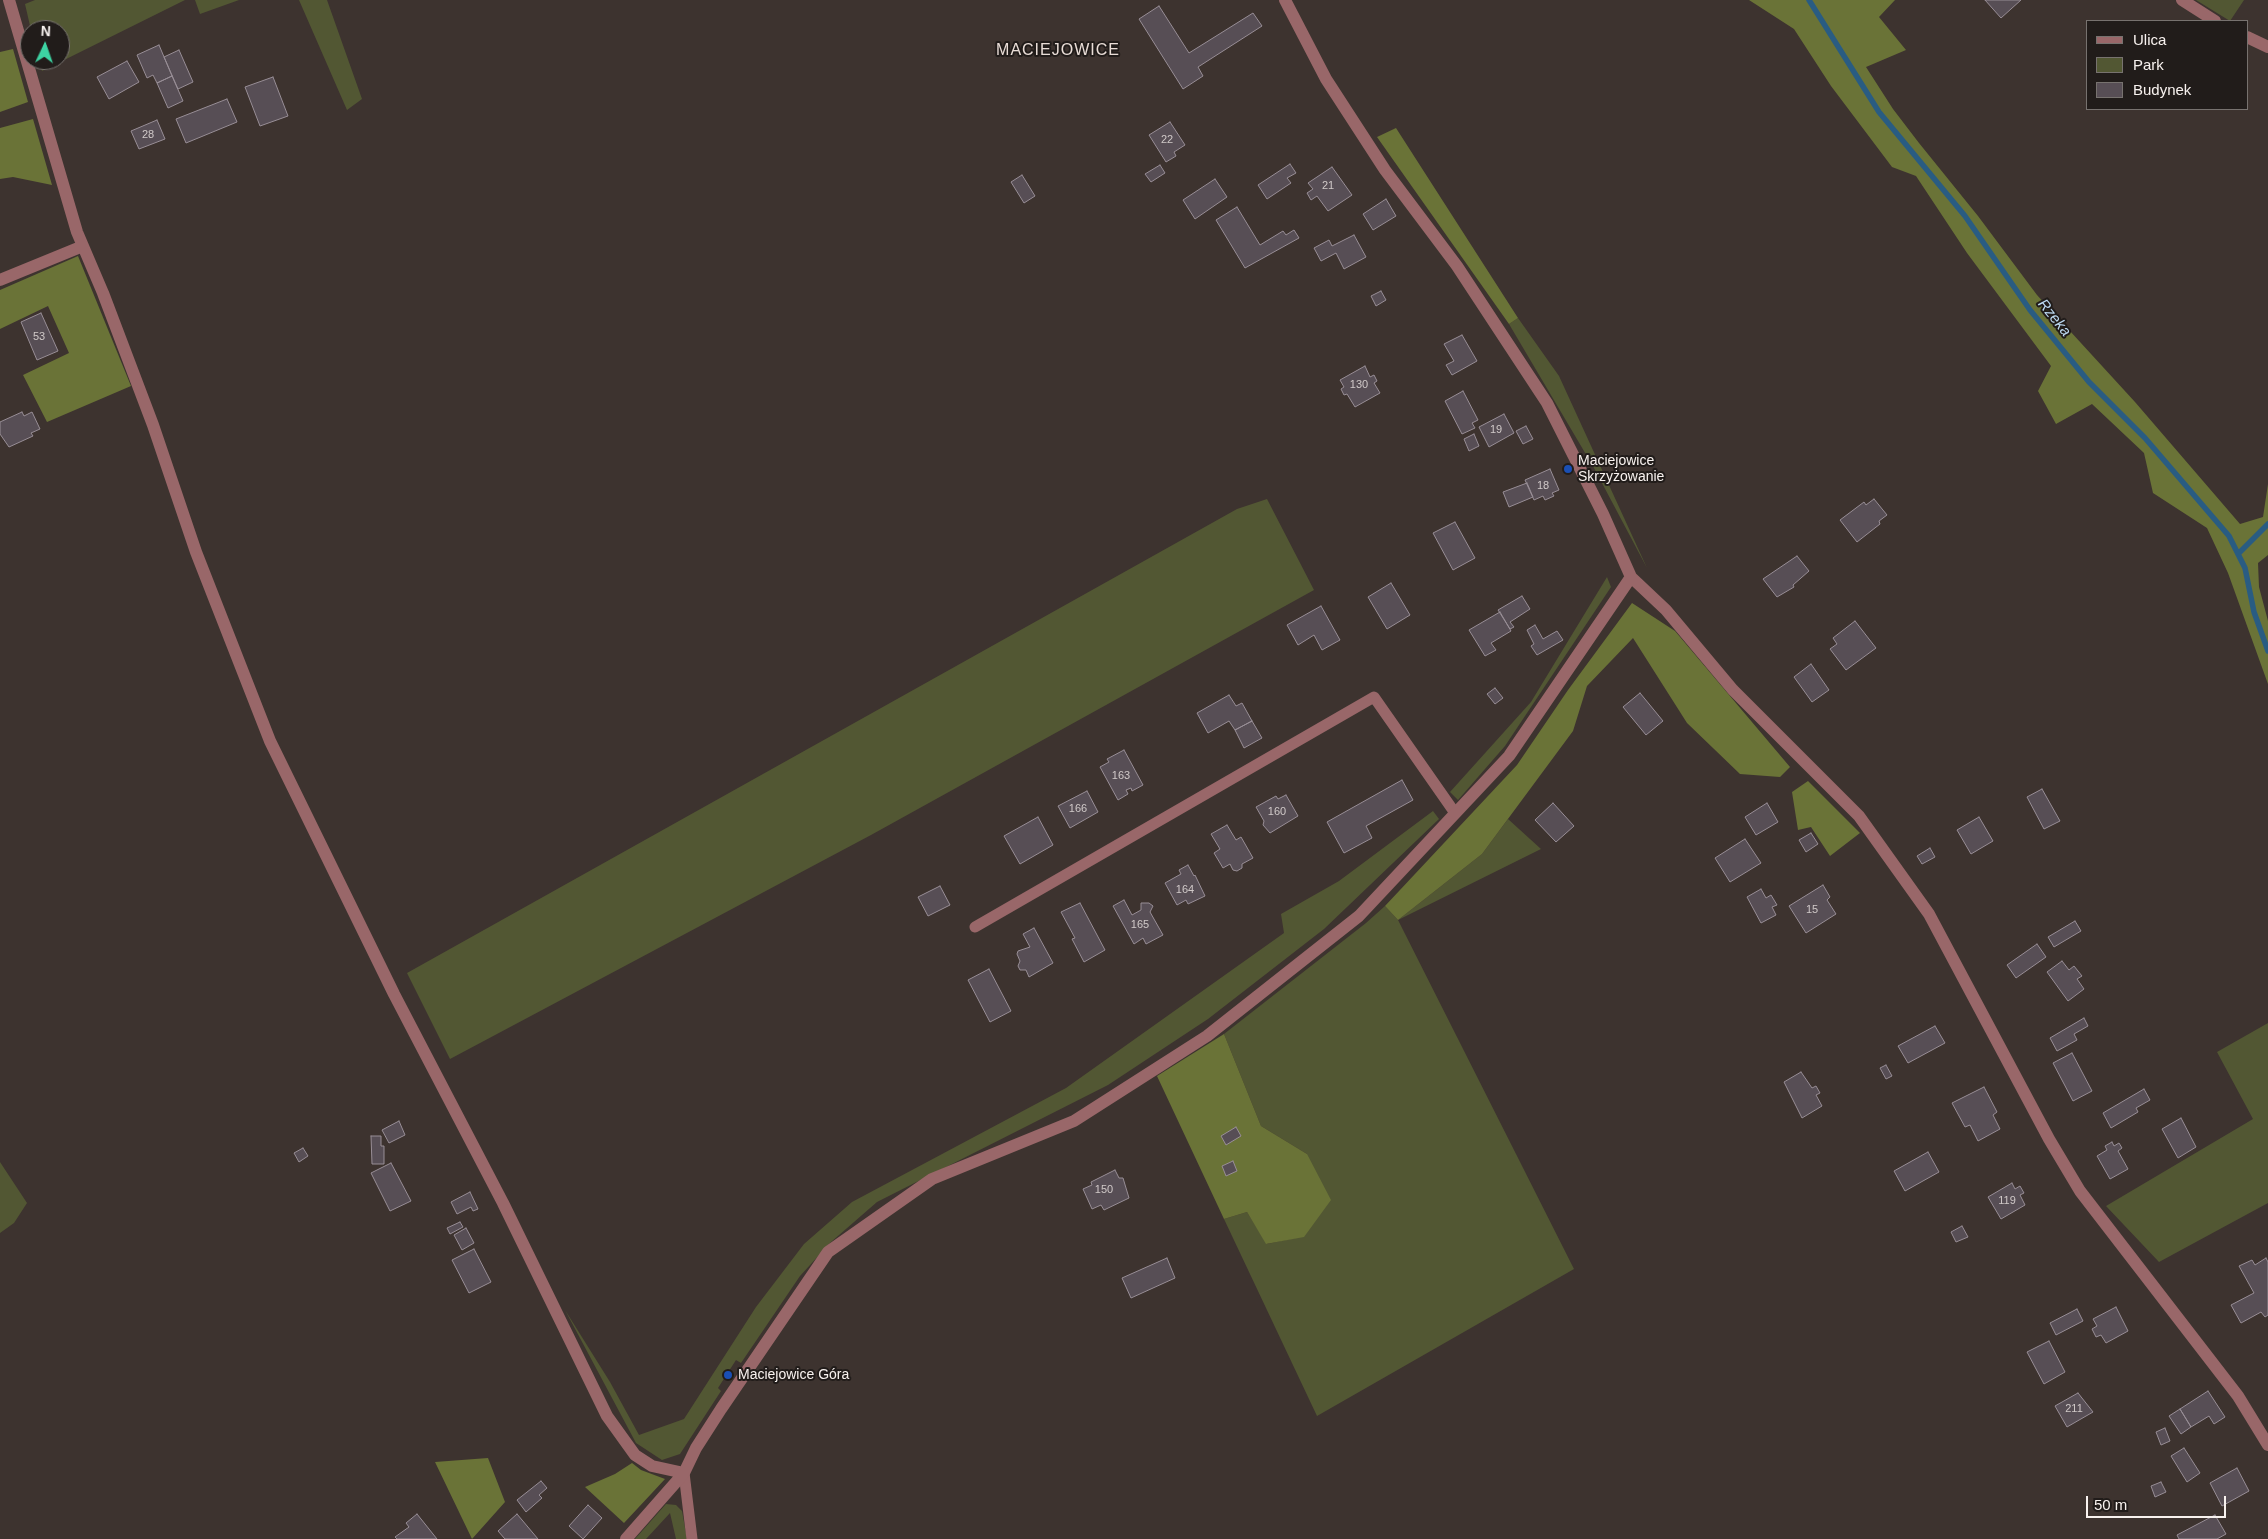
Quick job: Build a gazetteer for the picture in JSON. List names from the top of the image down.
{
  "districts": ["MACIEJOWICE"],
  "water": ["Rzeka"],
  "places": ["Maciejowice Skrzyżowanie", "Maciejowice Góra"],
  "house_numbers": [
    "28",
    "22",
    "21",
    "53",
    "130",
    "19",
    "18",
    "163",
    "166",
    "160",
    "164",
    "15",
    "165",
    "150",
    "119",
    "211"
  ],
  "legend": ["Ulica", "Park", "Budynek"],
  "scale_bar": "50 m",
  "north": "top"
}
